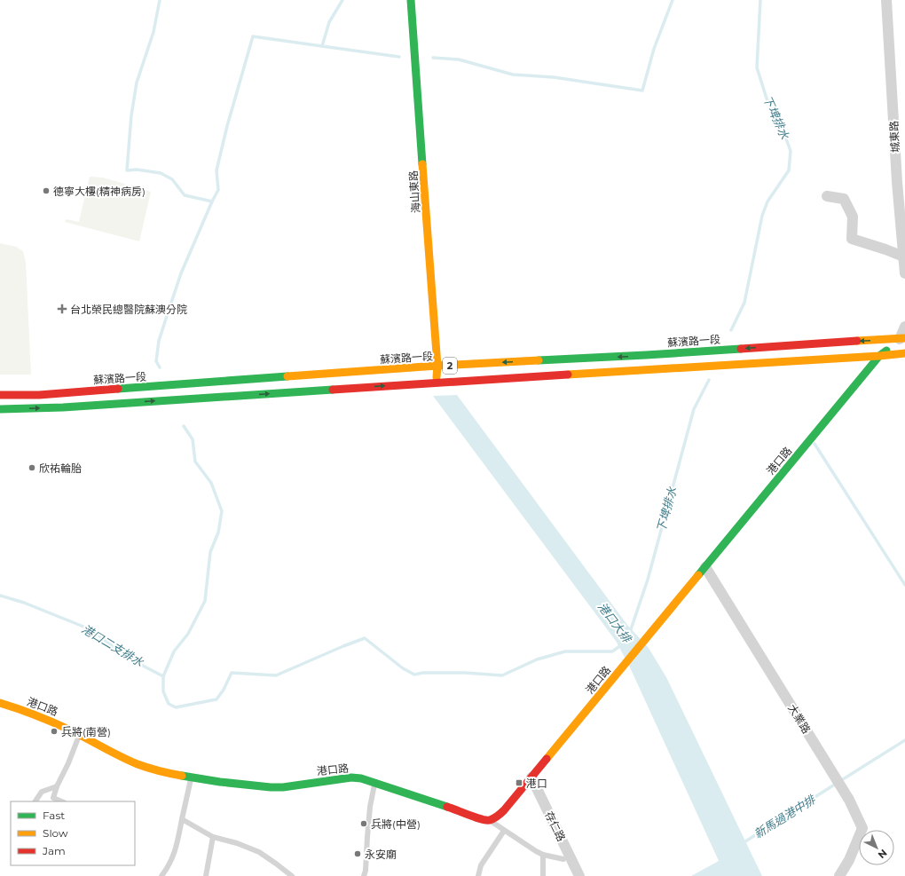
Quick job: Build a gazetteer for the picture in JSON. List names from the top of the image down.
{
  "streets": {
    "main road": [
      "海山東路",
      "蘇濱路一段",
      "2",
      "港口路"
    ],
    "street": ["城東路", "大業路", "存仁路"]
  },
  "crossings": [
    ["海山東路", "蘇濱路一段"],
    ["海山東路", "2"],
    ["蘇濱路一段", "港口路"],
    ["2", "港口路"],
    ["港口路", "大業路"],
    ["港口路", "存仁路"]
  ],
  "water": [
    "下埤排水",
    "港口大排",
    "港口二支排水",
    "新馬過港中排"
  ],
  "places": {
    "other": [
      "德寧大樓(精神病房)",
      "欣祐輪胎",
      "兵將(南營)",
      "兵將(中營)",
      "永安廟"
    ],
    "health": ["台北榮民總醫院蘇澳分院"],
    "transit": ["港口"]
  },
  "legend": ["Fast", "Slow", "Jam"],
  "north": "bottom right"
}
